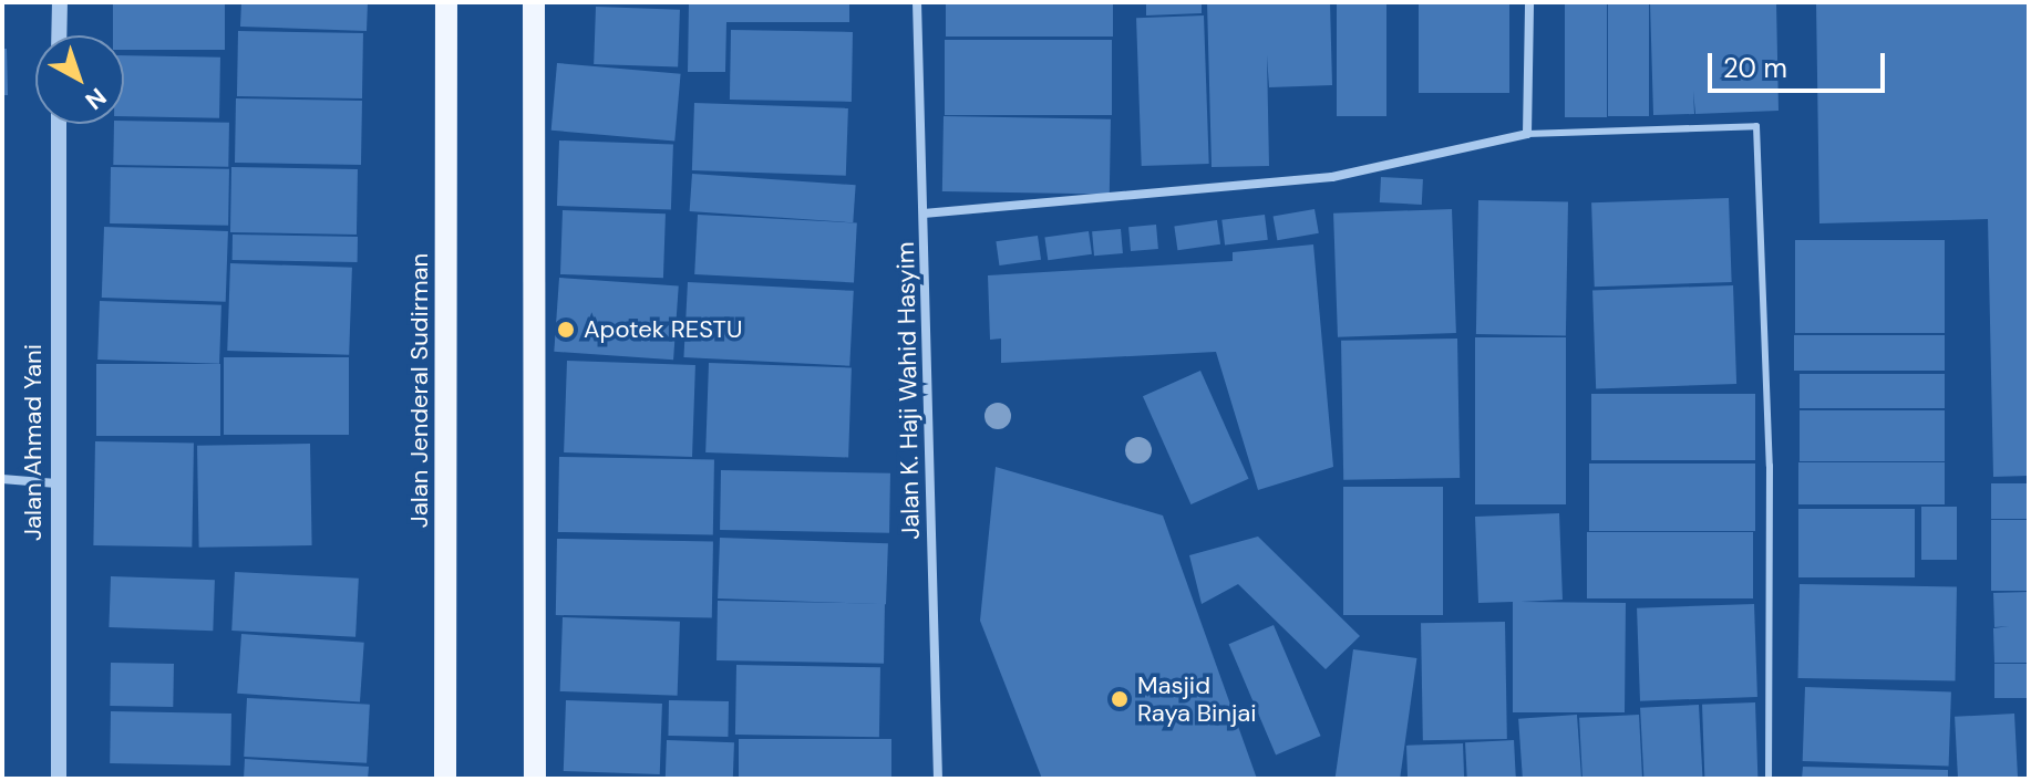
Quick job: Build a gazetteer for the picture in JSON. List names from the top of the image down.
{
  "streets": {
    "main road": ["Jalan Jenderal Sudirman"],
    "street": ["Jalan K. Haji Wahid Hasyim", "Jalan Ahmad Yani"]
  },
  "places": ["Apotek RESTU", "Masjid Raya Binjai"],
  "scale_bar": "20 m",
  "north": "bottom right"
}
